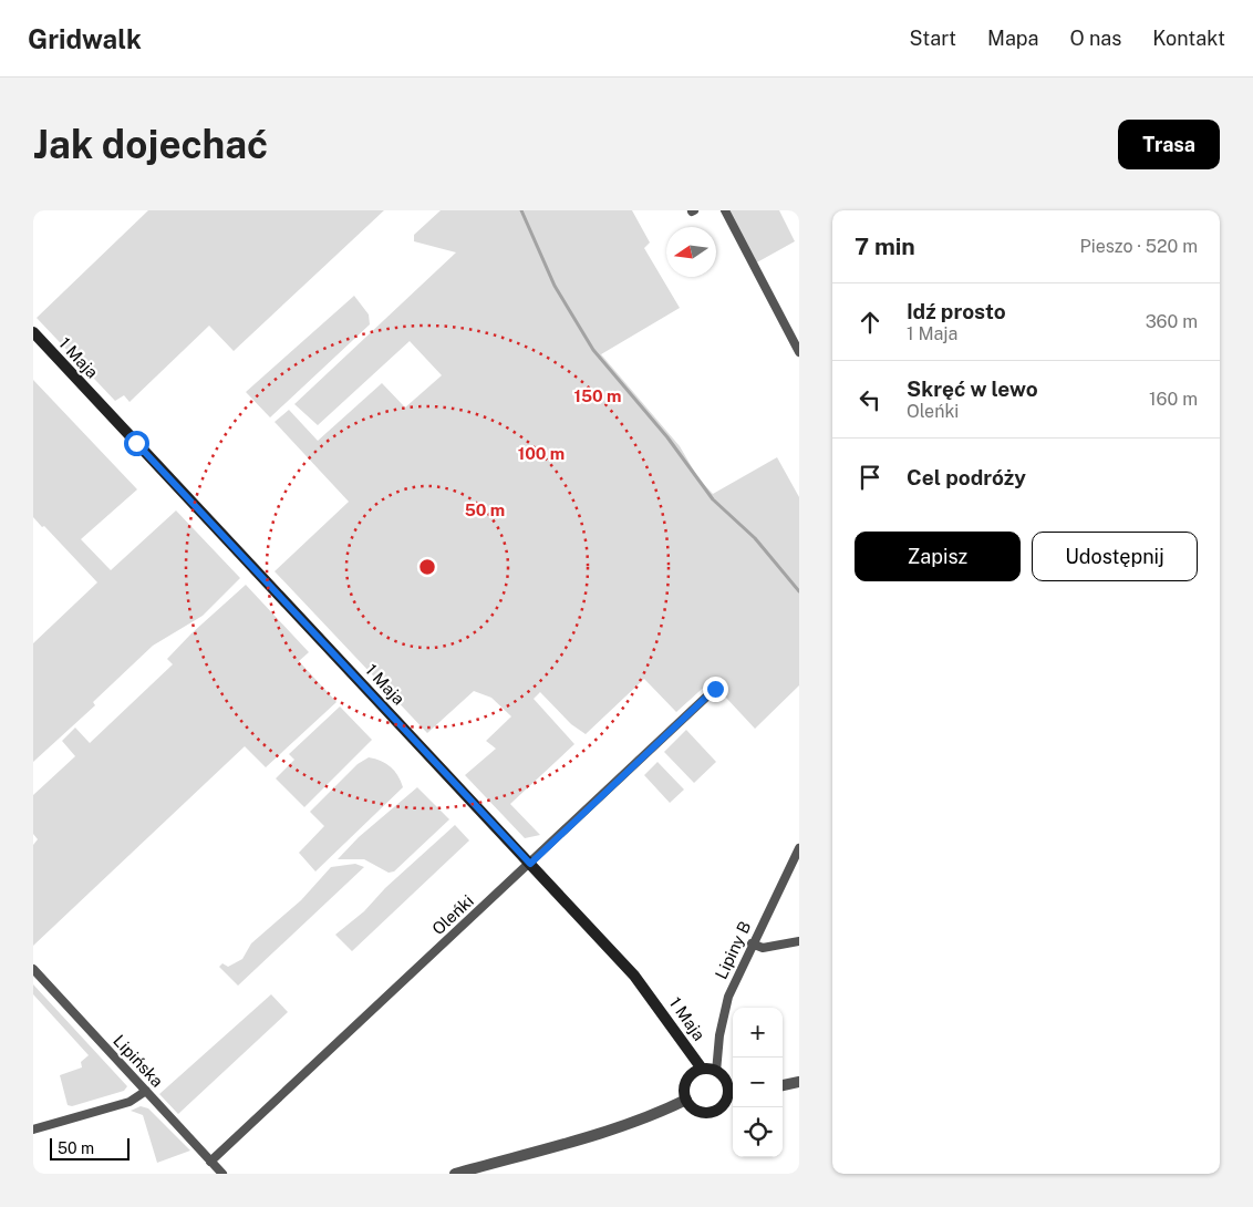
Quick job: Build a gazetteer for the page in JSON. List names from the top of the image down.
{
  "streets": {
    "main road": ["1 Maja"],
    "street": ["Oleńki", "Lipiny B", "Lipińska"]
  },
  "crossings": [
    ["1 Maja", "Oleńki"],
    ["1 Maja", "Lipiny B"],
    ["Oleńki", "Lipińska"]
  ],
  "scale_bar": "50 m",
  "north": "left",
  "page": {
    "header": "Gridwalk",
    "nav": [
      "Start",
      "Mapa",
      "O nas",
      "Kontakt"
    ],
    "buttons": [
      "Trasa",
      ["Zapisz", "Udostępnij"]
    ],
    "title": "Jak dojechać",
    "heading": ["7 min", "Pieszo · 520 m"],
    "list": [
      ["Idź prosto", "1 Maja", "360 m"],
      ["Skręć w lewo", "Oleńki", "160 m"],
      "Cel podróży"
    ],
    "map_buttons": ["+", "−"],
    "scale": "50 m"
  },
  "rings": ["150 m", "100 m", "50 m"]
}
